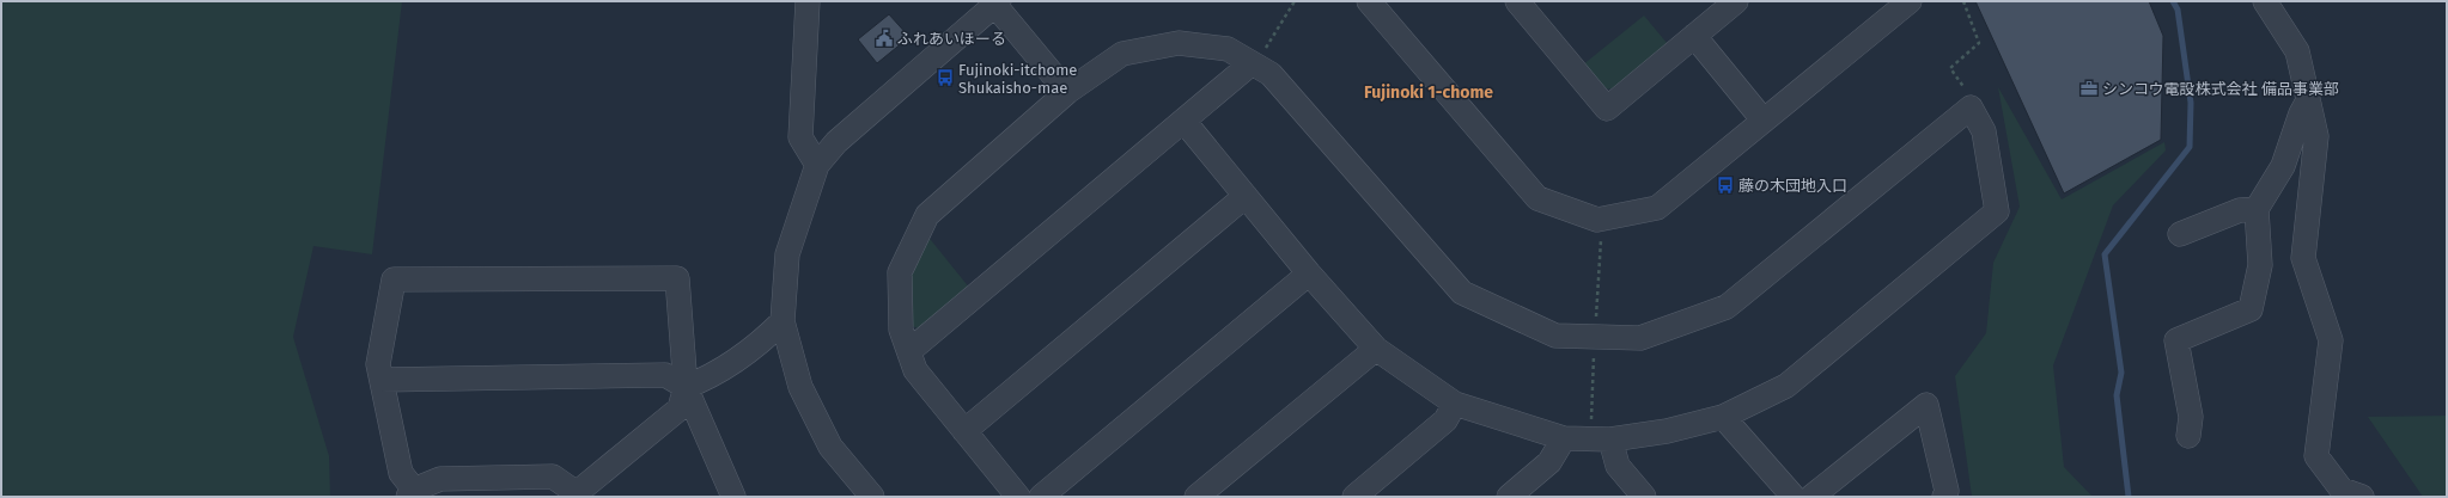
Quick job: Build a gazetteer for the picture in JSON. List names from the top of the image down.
{
  "districts": ["Fujinoki 1-chome"],
  "places": {
    "public building": ["ふれあいほーる"],
    "bus stop": ["Fujinoki-itchome Shukaisho-mae", "藤の木団地入口"],
    "office": ["シンコウ電設株式会社 備品事業部"]
  }
}
